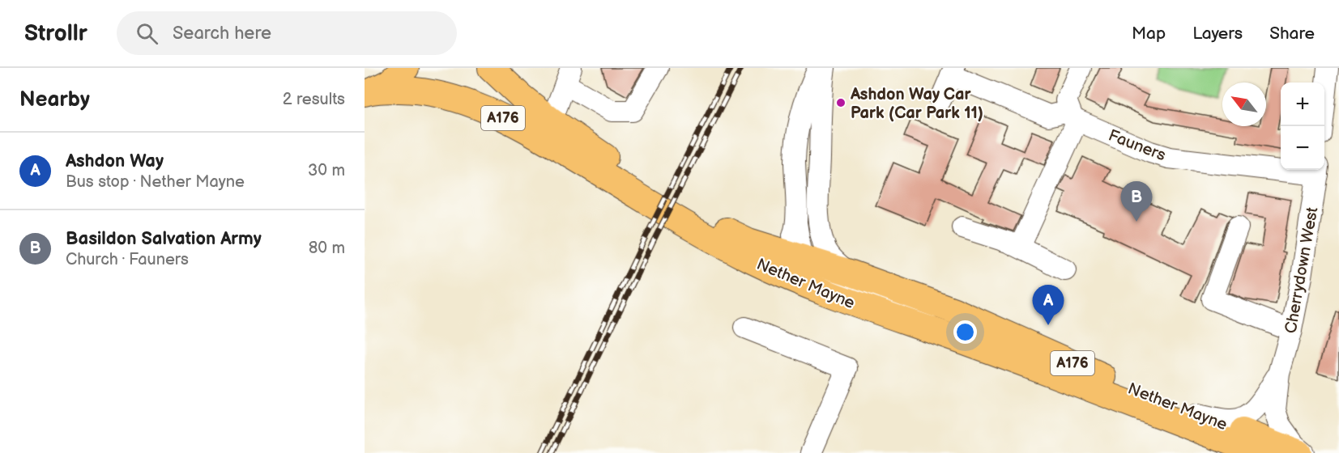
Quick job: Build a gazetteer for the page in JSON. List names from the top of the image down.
{
  "streets": {
    "main road": ["A176", "Nether Mayne"],
    "street": ["Fauners", "Cherrydown West"]
  },
  "crossings": [
    ["A176", "Nether Mayne"],
    ["Fauners", "Cherrydown West"],
    ["Cherrydown West", "Nether Mayne"]
  ],
  "places": ["Ashdon Way Car Park (Car Park 11)"],
  "north": "top left",
  "page": {
    "header": "Strollr",
    "search": "Search here",
    "nav": ["Map", "Layers", "Share"],
    "heading": ["Nearby", "2 results"],
    "map_buttons": ["+", "−"],
    "list": [
      {
        "mark": "A",
        "name": "Ashdon Way",
        "note": "Bus stop · Nether Mayne",
        "value": "30 m"
      },
      {
        "mark": "B",
        "name": "Basildon Salvation Army",
        "note": "Church · Fauners",
        "value": "80 m"
      }
    ],
    "pins": ["B", "A"]
  }
}
